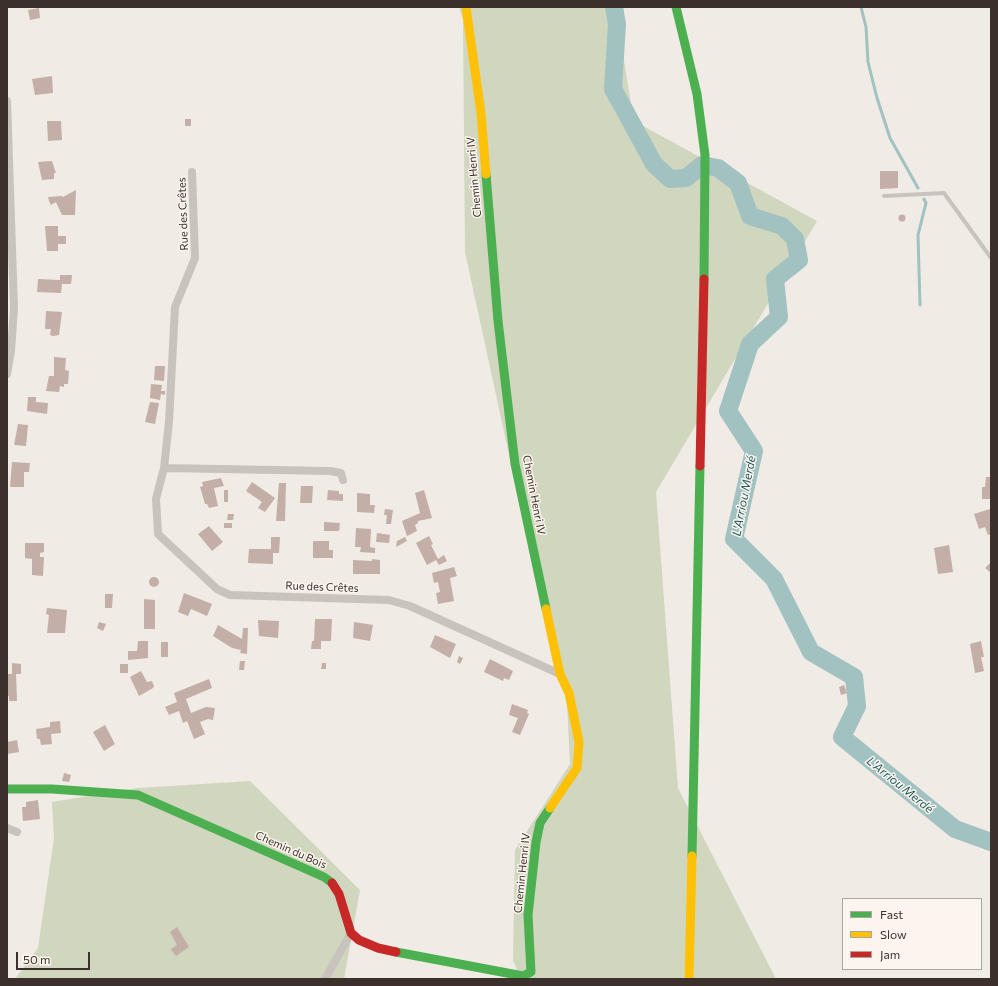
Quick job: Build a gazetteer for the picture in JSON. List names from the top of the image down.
{
  "streets": {
    "street": ["Chemin Henri IV", "Rue des Crêtes", "Chemin du Bois"]
  },
  "crossings": [
    ["Chemin Henri IV", "Rue des Crêtes"],
    ["Chemin Henri IV", "Chemin du Bois"]
  ],
  "water": ["L'Arriou Merdé"],
  "legend": ["Fast", "Slow", "Jam"],
  "scale_bar": "50 m"
}
